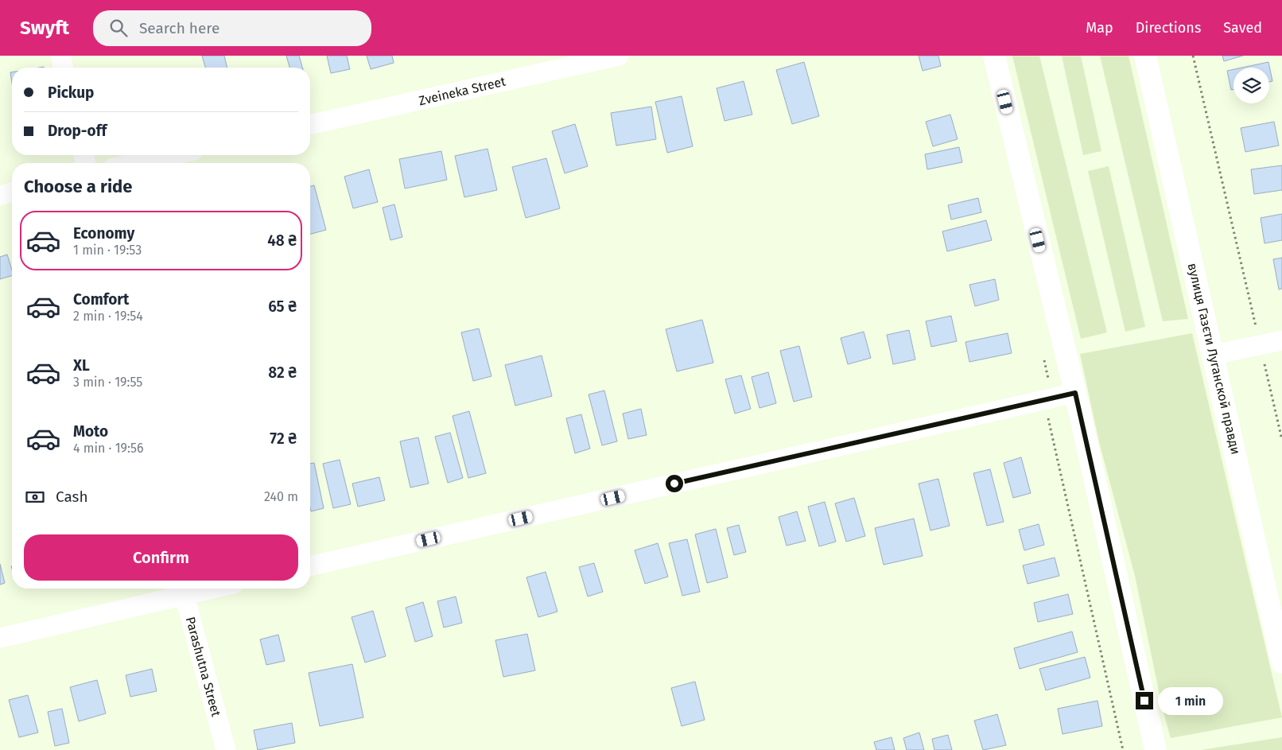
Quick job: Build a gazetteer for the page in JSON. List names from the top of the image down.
{
  "streets": {
    "street": ["Zveineka Street", "вулиця Газєти Луганской правди", "Parashutna Street"]
  },
  "page": {
    "header": "Swyft",
    "search": "Search here",
    "nav": ["Map", "Directions", "Saved"],
    "banner": ["Pickup", "Drop-off"],
    "heading": "Choose a ride",
    "list": [
      {
        "name": "Economy",
        "note": "1 min · 19:53",
        "value": "48 ₴"
      },
      {
        "name": "Comfort",
        "note": "2 min · 19:54",
        "value": "65 ₴"
      },
      {
        "name": "XL",
        "note": "3 min · 19:55",
        "value": "82 ₴"
      },
      {
        "name": "Moto",
        "note": "4 min · 19:56",
        "value": "72 ₴"
      }
    ],
    "pay": ["Cash", "240 m"],
    "buttons": "Confirm",
    "bubble": "1 min"
  }
}
